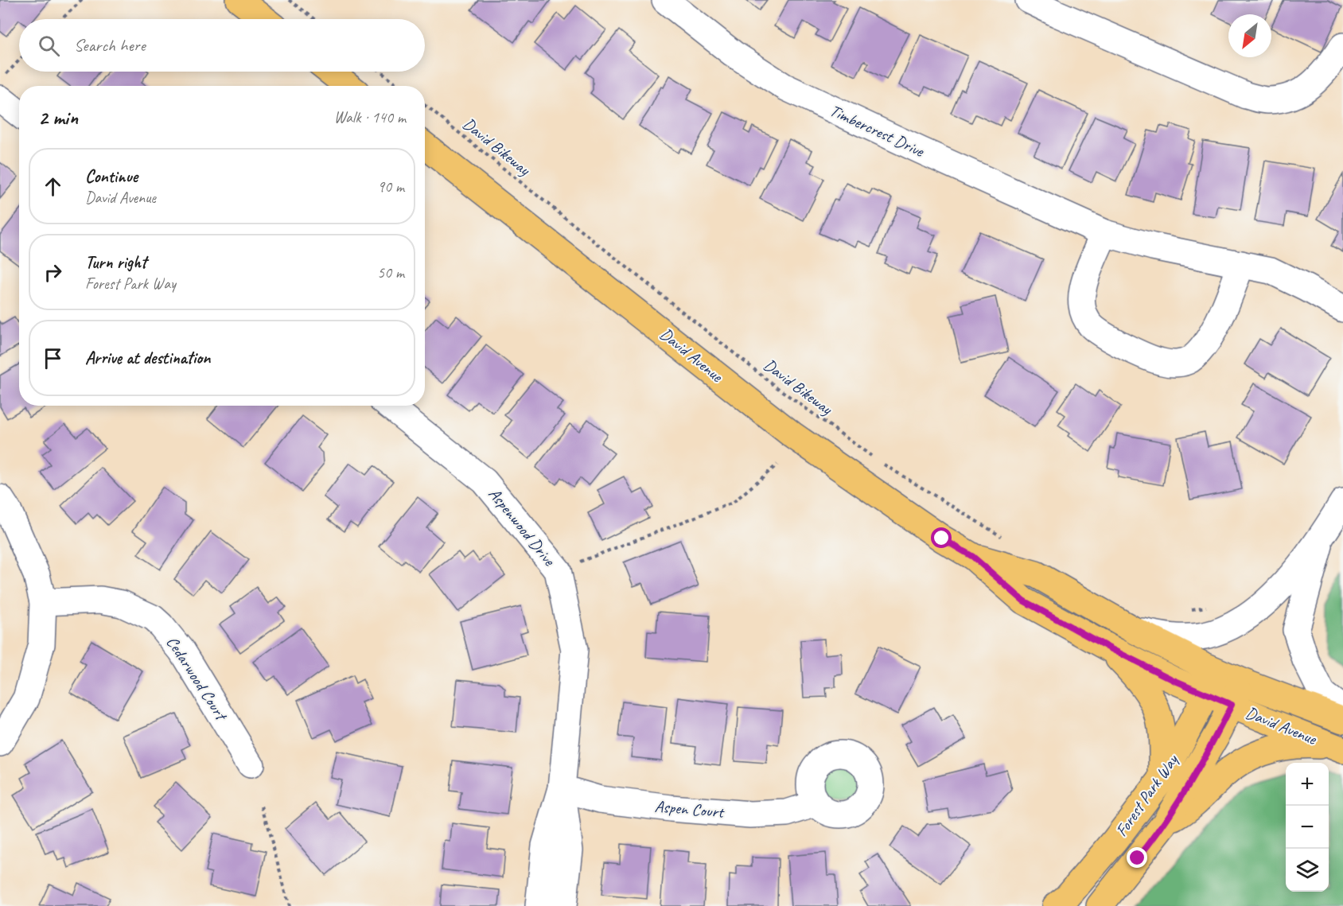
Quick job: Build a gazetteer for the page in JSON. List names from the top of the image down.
{
  "streets": {
    "main road": ["David Avenue", "Forest Park Way"],
    "street": [
      "Timbercrest Drive",
      "Aspenwood Drive",
      "Cedarwood Court",
      "Aspen Court"
    ],
    "path": ["David Bikeway"]
  },
  "crossings": [
    ["David Avenue", "Forest Park Way"],
    ["Aspenwood Drive", "Aspen Court"]
  ],
  "north": "bottom left",
  "page": {
    "search": "Search here",
    "heading": ["2 min", "Walk · 140 m"],
    "list": [
      ["Continue", "David Avenue", "90 m"],
      ["Turn right", "Forest Park Way", "50 m"],
      "Arrive at destination"
    ],
    "map_buttons": ["+", "−"]
  }
}
